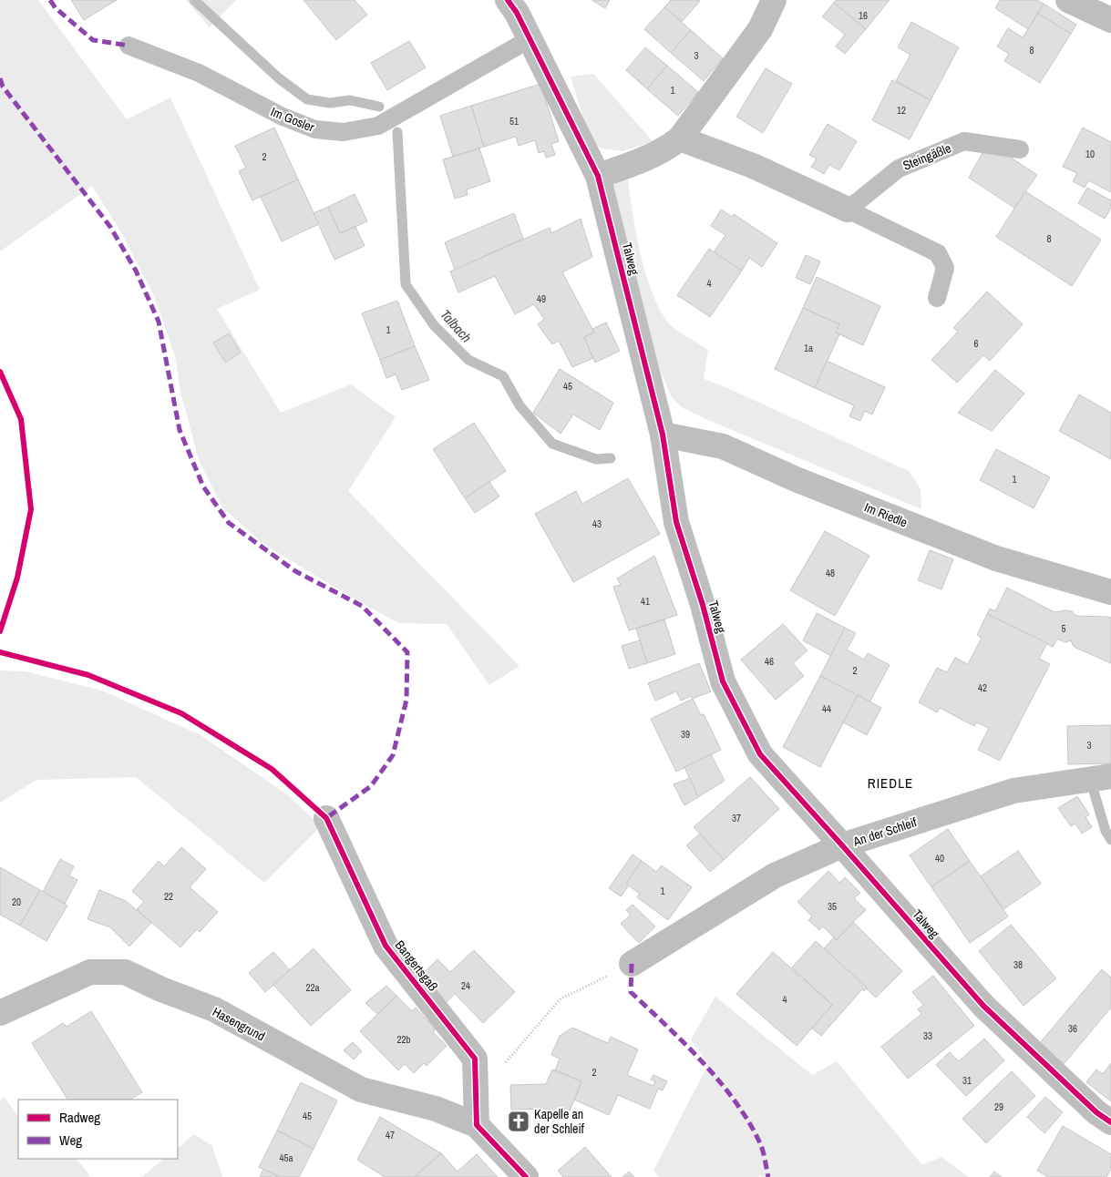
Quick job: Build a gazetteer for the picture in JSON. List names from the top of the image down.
{
  "streets": {
    "street": [
      "Talweg",
      "Im Riedle",
      "An der Schleif",
      "Bangertsgaß",
      "Hasengrund"
    ],
    "lane": ["Im Gosler", "Steingäßle"]
  },
  "crossings": [
    ["Im Gosler", "Talweg"],
    ["Talweg", "Im Riedle"],
    ["Talweg", "An der Schleif"],
    ["Bangertsgaß", "Hasengrund"]
  ],
  "districts": ["RIEDLE"],
  "water": ["Talbach"],
  "places": {
    "church": ["Kapelle an der Schleif"]
  },
  "house_numbers": [
    "16",
    "8",
    "3",
    "1",
    "12",
    "51",
    "10",
    "2",
    "8",
    "4",
    "49",
    "1",
    "6",
    "1a",
    "45",
    "1",
    "43",
    "48",
    "41",
    "5",
    "46",
    "2",
    "42",
    "44",
    "39",
    "3",
    "37",
    "40",
    "1",
    "22",
    "20",
    "35",
    "38",
    "24",
    "22a",
    "4",
    "36",
    "33",
    "22b",
    "2",
    "31",
    "29",
    "45",
    "47",
    "45a"
  ],
  "legend": ["Radweg", "Weg"]
}
